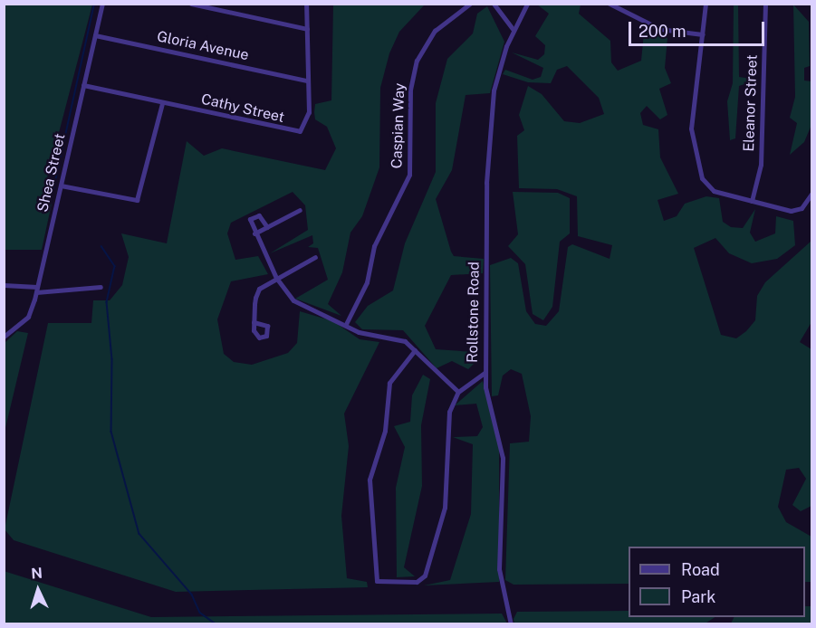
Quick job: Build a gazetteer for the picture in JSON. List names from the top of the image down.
{
  "streets": {
    "street": [
      "Gloria Avenue",
      "Eleanor Street",
      "Cathy Street",
      "Caspian Way",
      "Shea Street",
      "Rollstone Road"
    ]
  },
  "crossings": [
    ["Gloria Avenue", "Cathy Street"],
    ["Gloria Avenue", "Shea Street"],
    ["Cathy Street", "Shea Street"]
  ],
  "legend": ["Road", "Park"],
  "scale_bar": "200 m",
  "north": "top"
}
